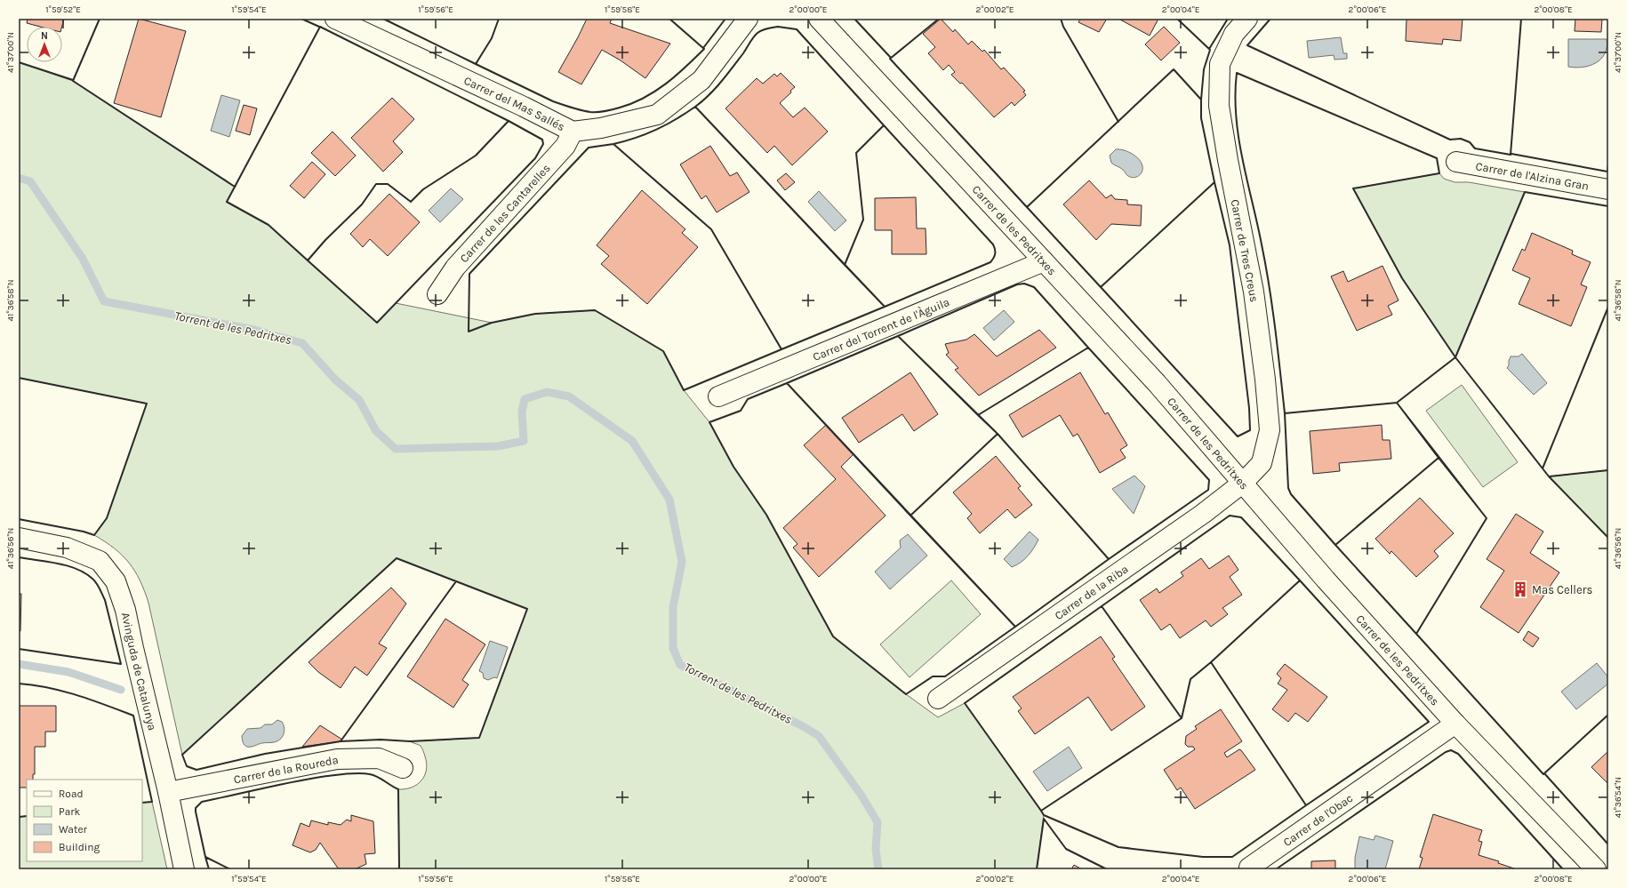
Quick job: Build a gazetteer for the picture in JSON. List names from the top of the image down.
{
  "streets": {
    "street": [
      "Carrer del Mas Sallés",
      "Carrer de l'Alzina Gran",
      "Carrer de les Cantarelles",
      "Carrer de les Pedritxes",
      "Carrer de Tres Creus",
      "Carrer del Torrent de l'Àguila",
      "Carrer de la Riba",
      "Avinguda de Catalunya",
      "Carrer de la Roureda",
      "Carrer de l'Obac"
    ]
  },
  "crossings": [
    ["Carrer del Mas Sallés", "Carrer de les Cantarelles"],
    ["Carrer de les Pedritxes", "Carrer de Tres Creus"],
    ["Carrer de les Pedritxes", "Carrer del Torrent de l'Àguila"],
    ["Carrer de les Pedritxes", "Carrer de la Riba"],
    ["Carrer de les Pedritxes", "Carrer de l'Obac"],
    ["Carrer de Tres Creus", "Carrer de la Riba"],
    ["Avinguda de Catalunya", "Carrer de la Roureda"]
  ],
  "water": ["Torrent de les Pedritxes"],
  "places": {
    "building": ["Mas Cellers"]
  },
  "legend": [
    "Road",
    "Park",
    "Water",
    "Building"
  ],
  "north": "top",
  "coordinates": [
    "1°59'52\"E",
    "1°59'54\"E",
    "1°59'56\"E",
    "1°59'58\"E",
    "2°00'00\"E",
    "2°00'02\"E",
    "2°00'04\"E",
    "2°00'06\"E",
    "2°00'08\"E",
    "41°37'00\"N",
    "41°36'58\"N",
    "41°36'56\"N",
    "41°36'54\"N"
  ]
}
